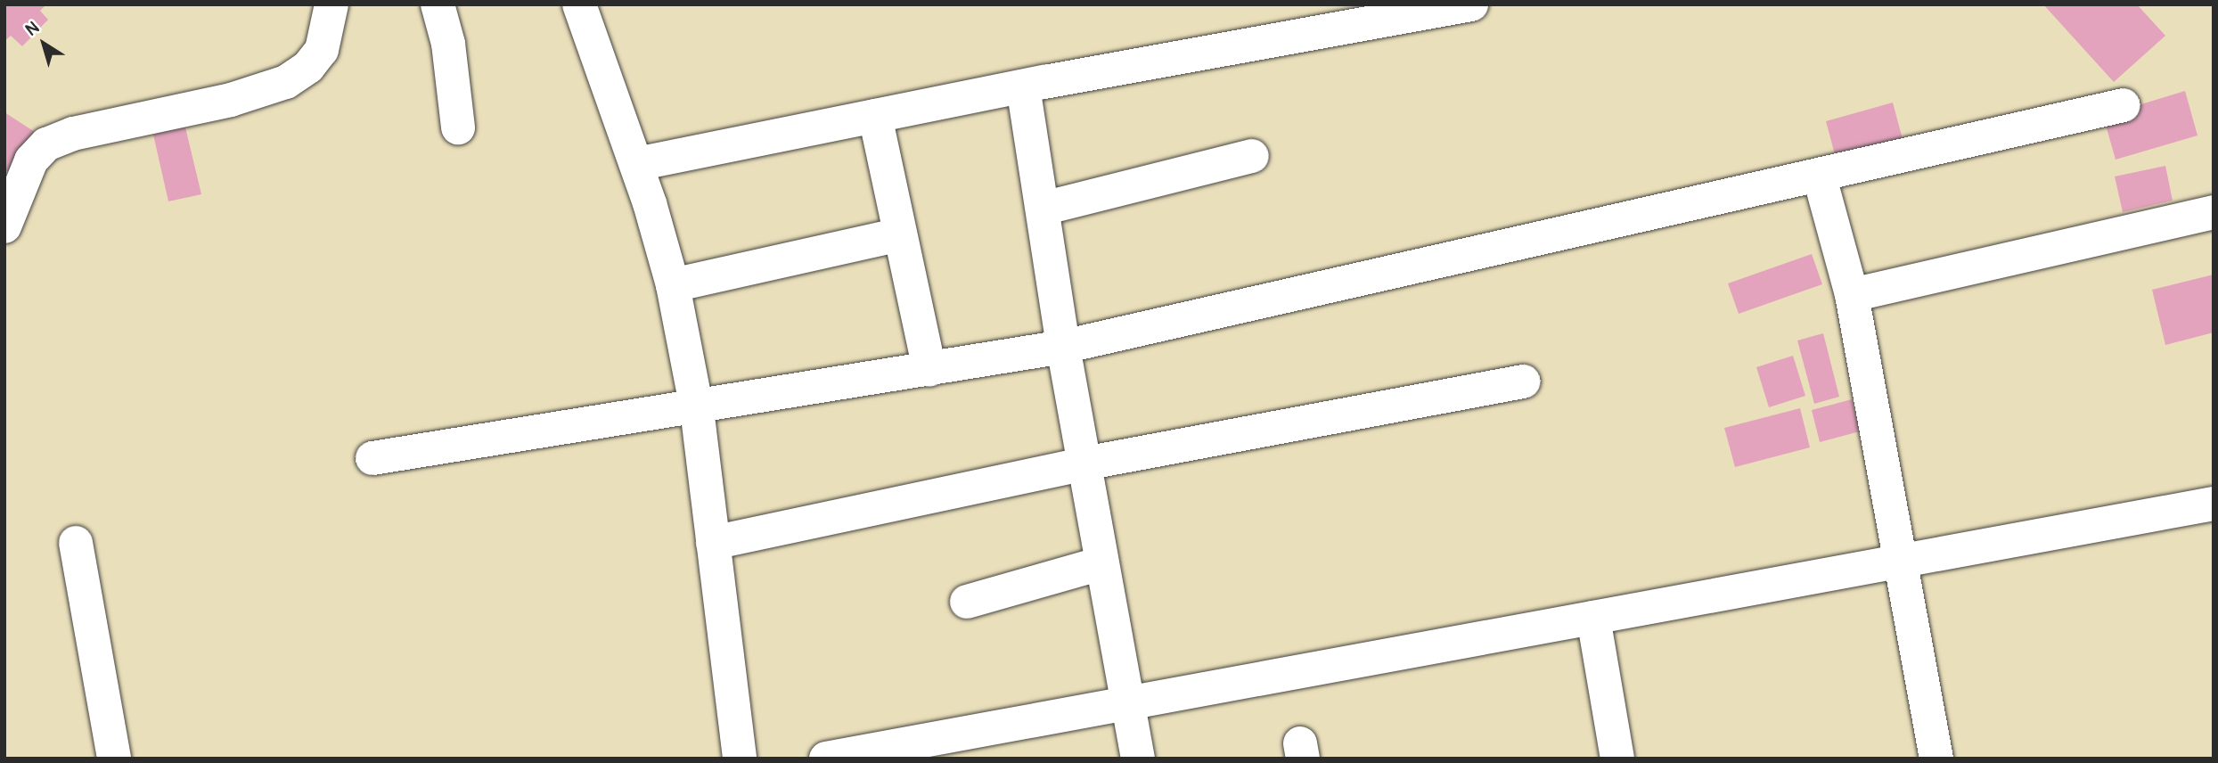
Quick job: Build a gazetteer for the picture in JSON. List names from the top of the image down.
{
  "north": "top left"
}
